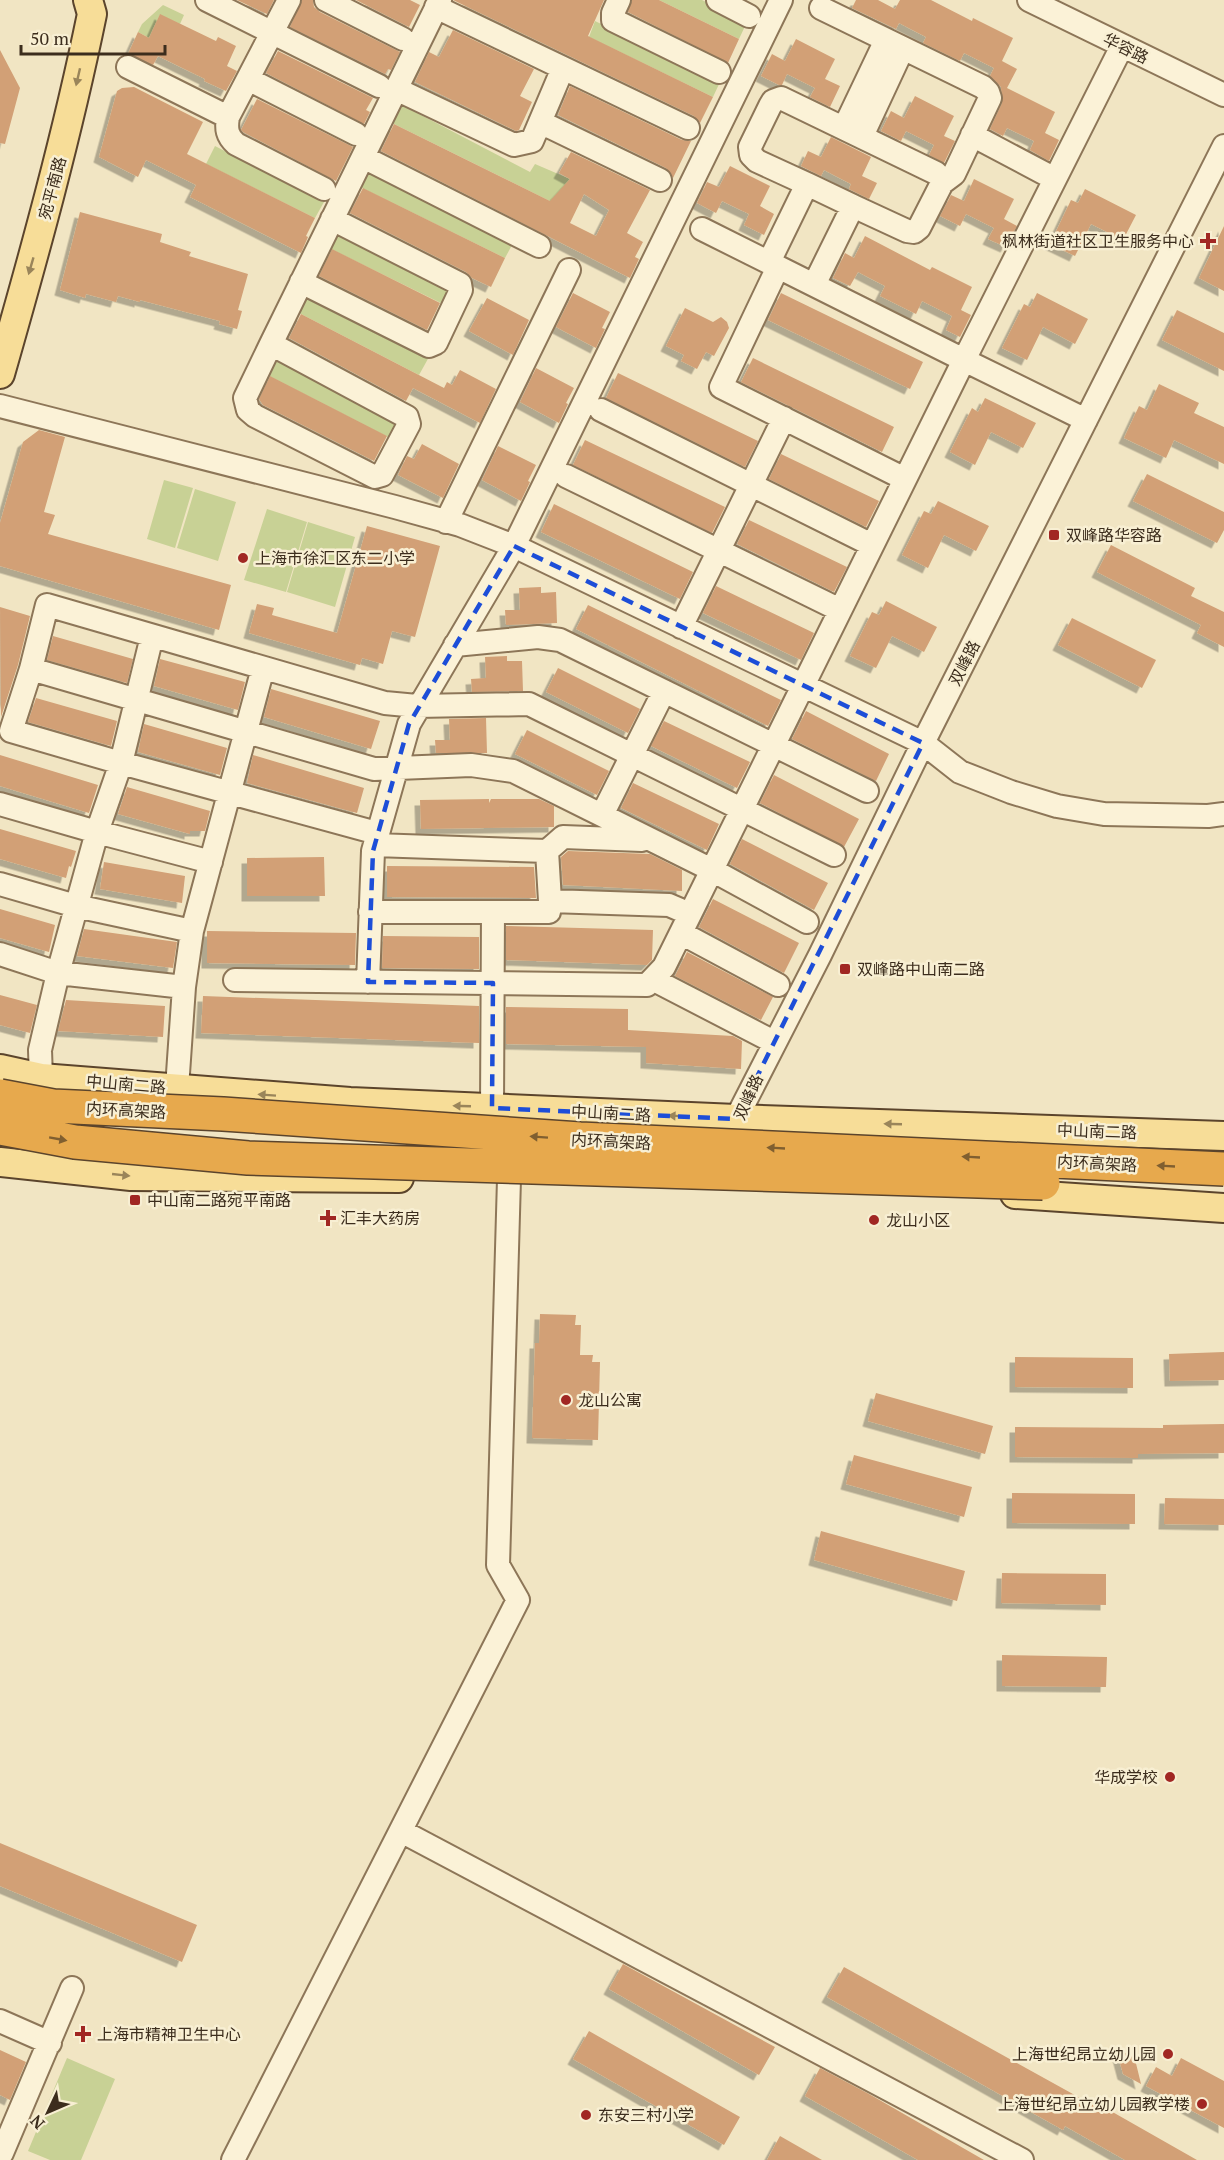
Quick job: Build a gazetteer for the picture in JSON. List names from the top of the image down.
{
  "streets": {
    "highway": ["内环高架路"],
    "main road": ["宛平南路", "中山南二路"],
    "street": ["华容路", "双峰路"]
  },
  "crossings": [
    ["双峰路", "中山南二路"]
  ],
  "one_way": ["宛平南路"],
  "places": {
    "health": ["枫林街道社区卫生服务中心", "汇丰大药房", "上海市精神卫生中心"],
    "transit": ["双峰路华容路", "双峰路中山南二路", "中山南二路宛平南路"],
    "other": [
      "上海市徐汇区东二小学",
      "龙山小区",
      "龙山公寓",
      "华成学校",
      "上海世纪昂立幼儿园",
      "上海世纪昂立幼儿园教学楼",
      "东安三村小学"
    ]
  },
  "scale_bar": "50 m",
  "north": "bottom left"
}
